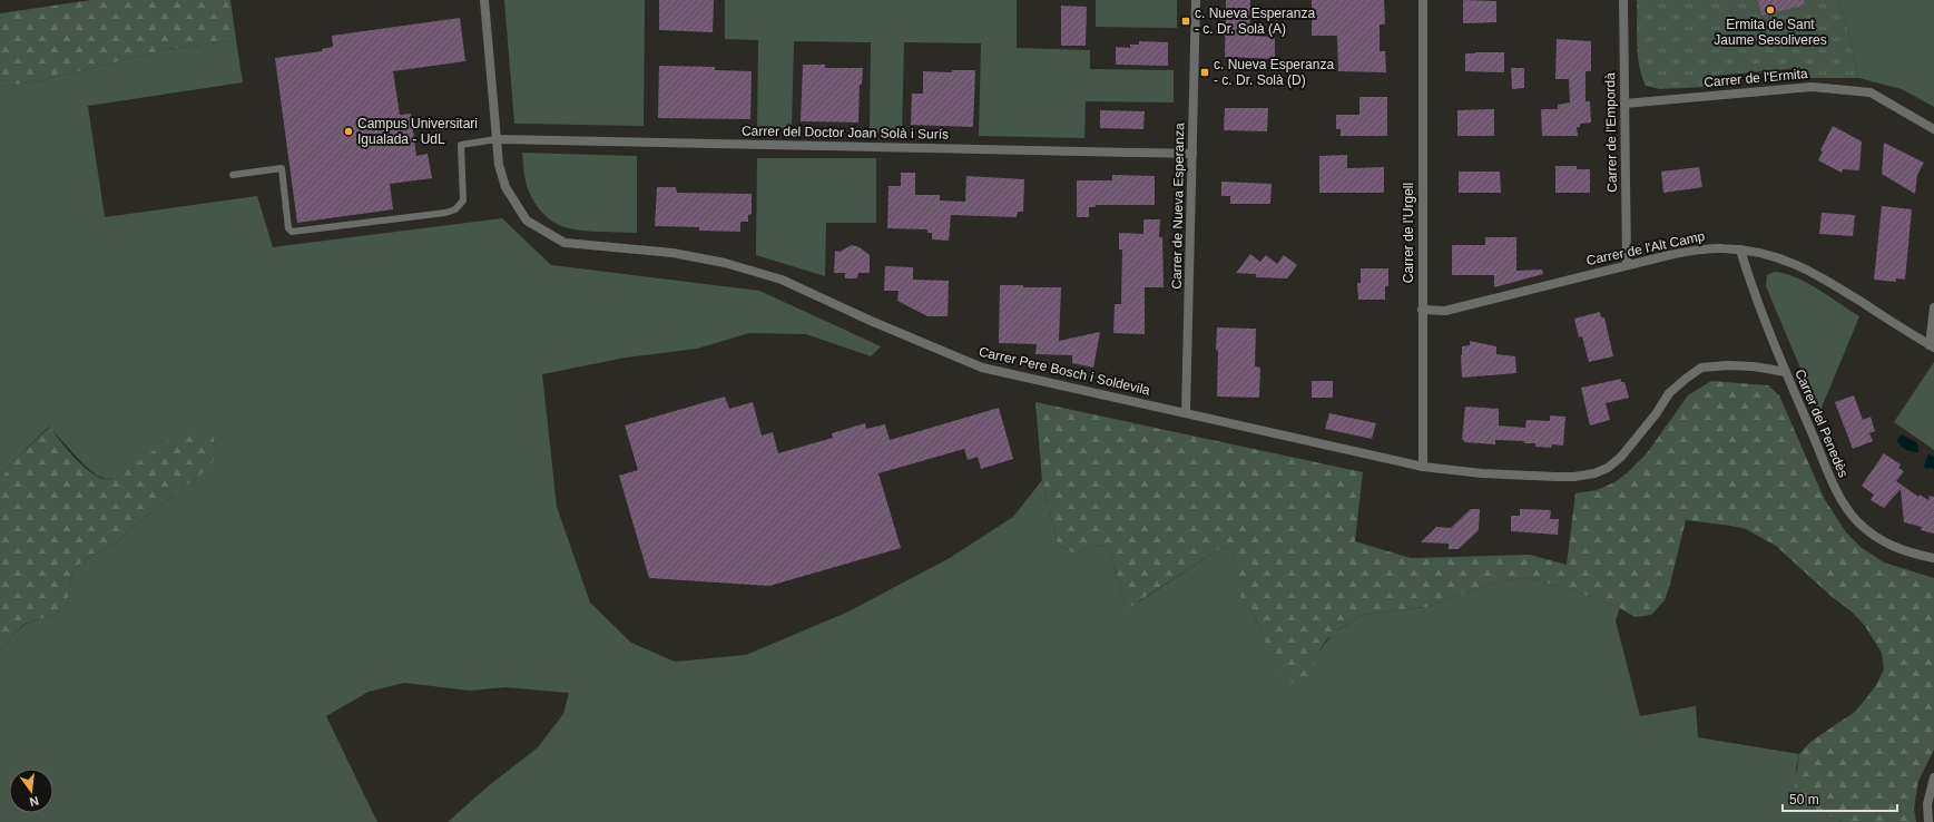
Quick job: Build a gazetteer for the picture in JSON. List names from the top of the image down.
{
  "streets": {
    "street": [
      "Carrer de l'Ermita",
      "Carrer del Doctor Joan Solà i Surís",
      "Carrer de l'Empordà",
      "Carrer de Nueva Esperanza",
      "Carrer de l'Urgell",
      "Carrer de l'Alt Camp",
      "Carrer Pere Bosch i Soldevila",
      "Carrer del Penedès"
    ]
  },
  "crossings": [
    ["Carrer de l'Ermita", "Carrer de l'Empordà"],
    ["Carrer del Doctor Joan Solà i Surís", "Carrer de Nueva Esperanza"],
    ["Carrer del Doctor Joan Solà i Surís", "Carrer Pere Bosch i Soldevila"],
    ["Carrer de l'Empordà", "Carrer de l'Alt Camp"],
    ["Carrer de Nueva Esperanza", "Carrer Pere Bosch i Soldevila"],
    ["Carrer de l'Urgell", "Carrer de l'Alt Camp"],
    ["Carrer de l'Urgell", "Carrer Pere Bosch i Soldevila"],
    ["Carrer de l'Alt Camp", "Carrer del Penedès"],
    ["Carrer Pere Bosch i Soldevila", "Carrer del Penedès"]
  ],
  "places": {
    "other": ["Ermita de Sant Jaume Sesoliveres", "Campus Universitari Igualada - UdL"],
    "transit": ["c. Nueva Esperanza - c. Dr. Solà (A)", "c. Nueva Esperanza - c. Dr. Solà (D)"]
  },
  "scale_bar": "50 m",
  "north": "bottom"
}
